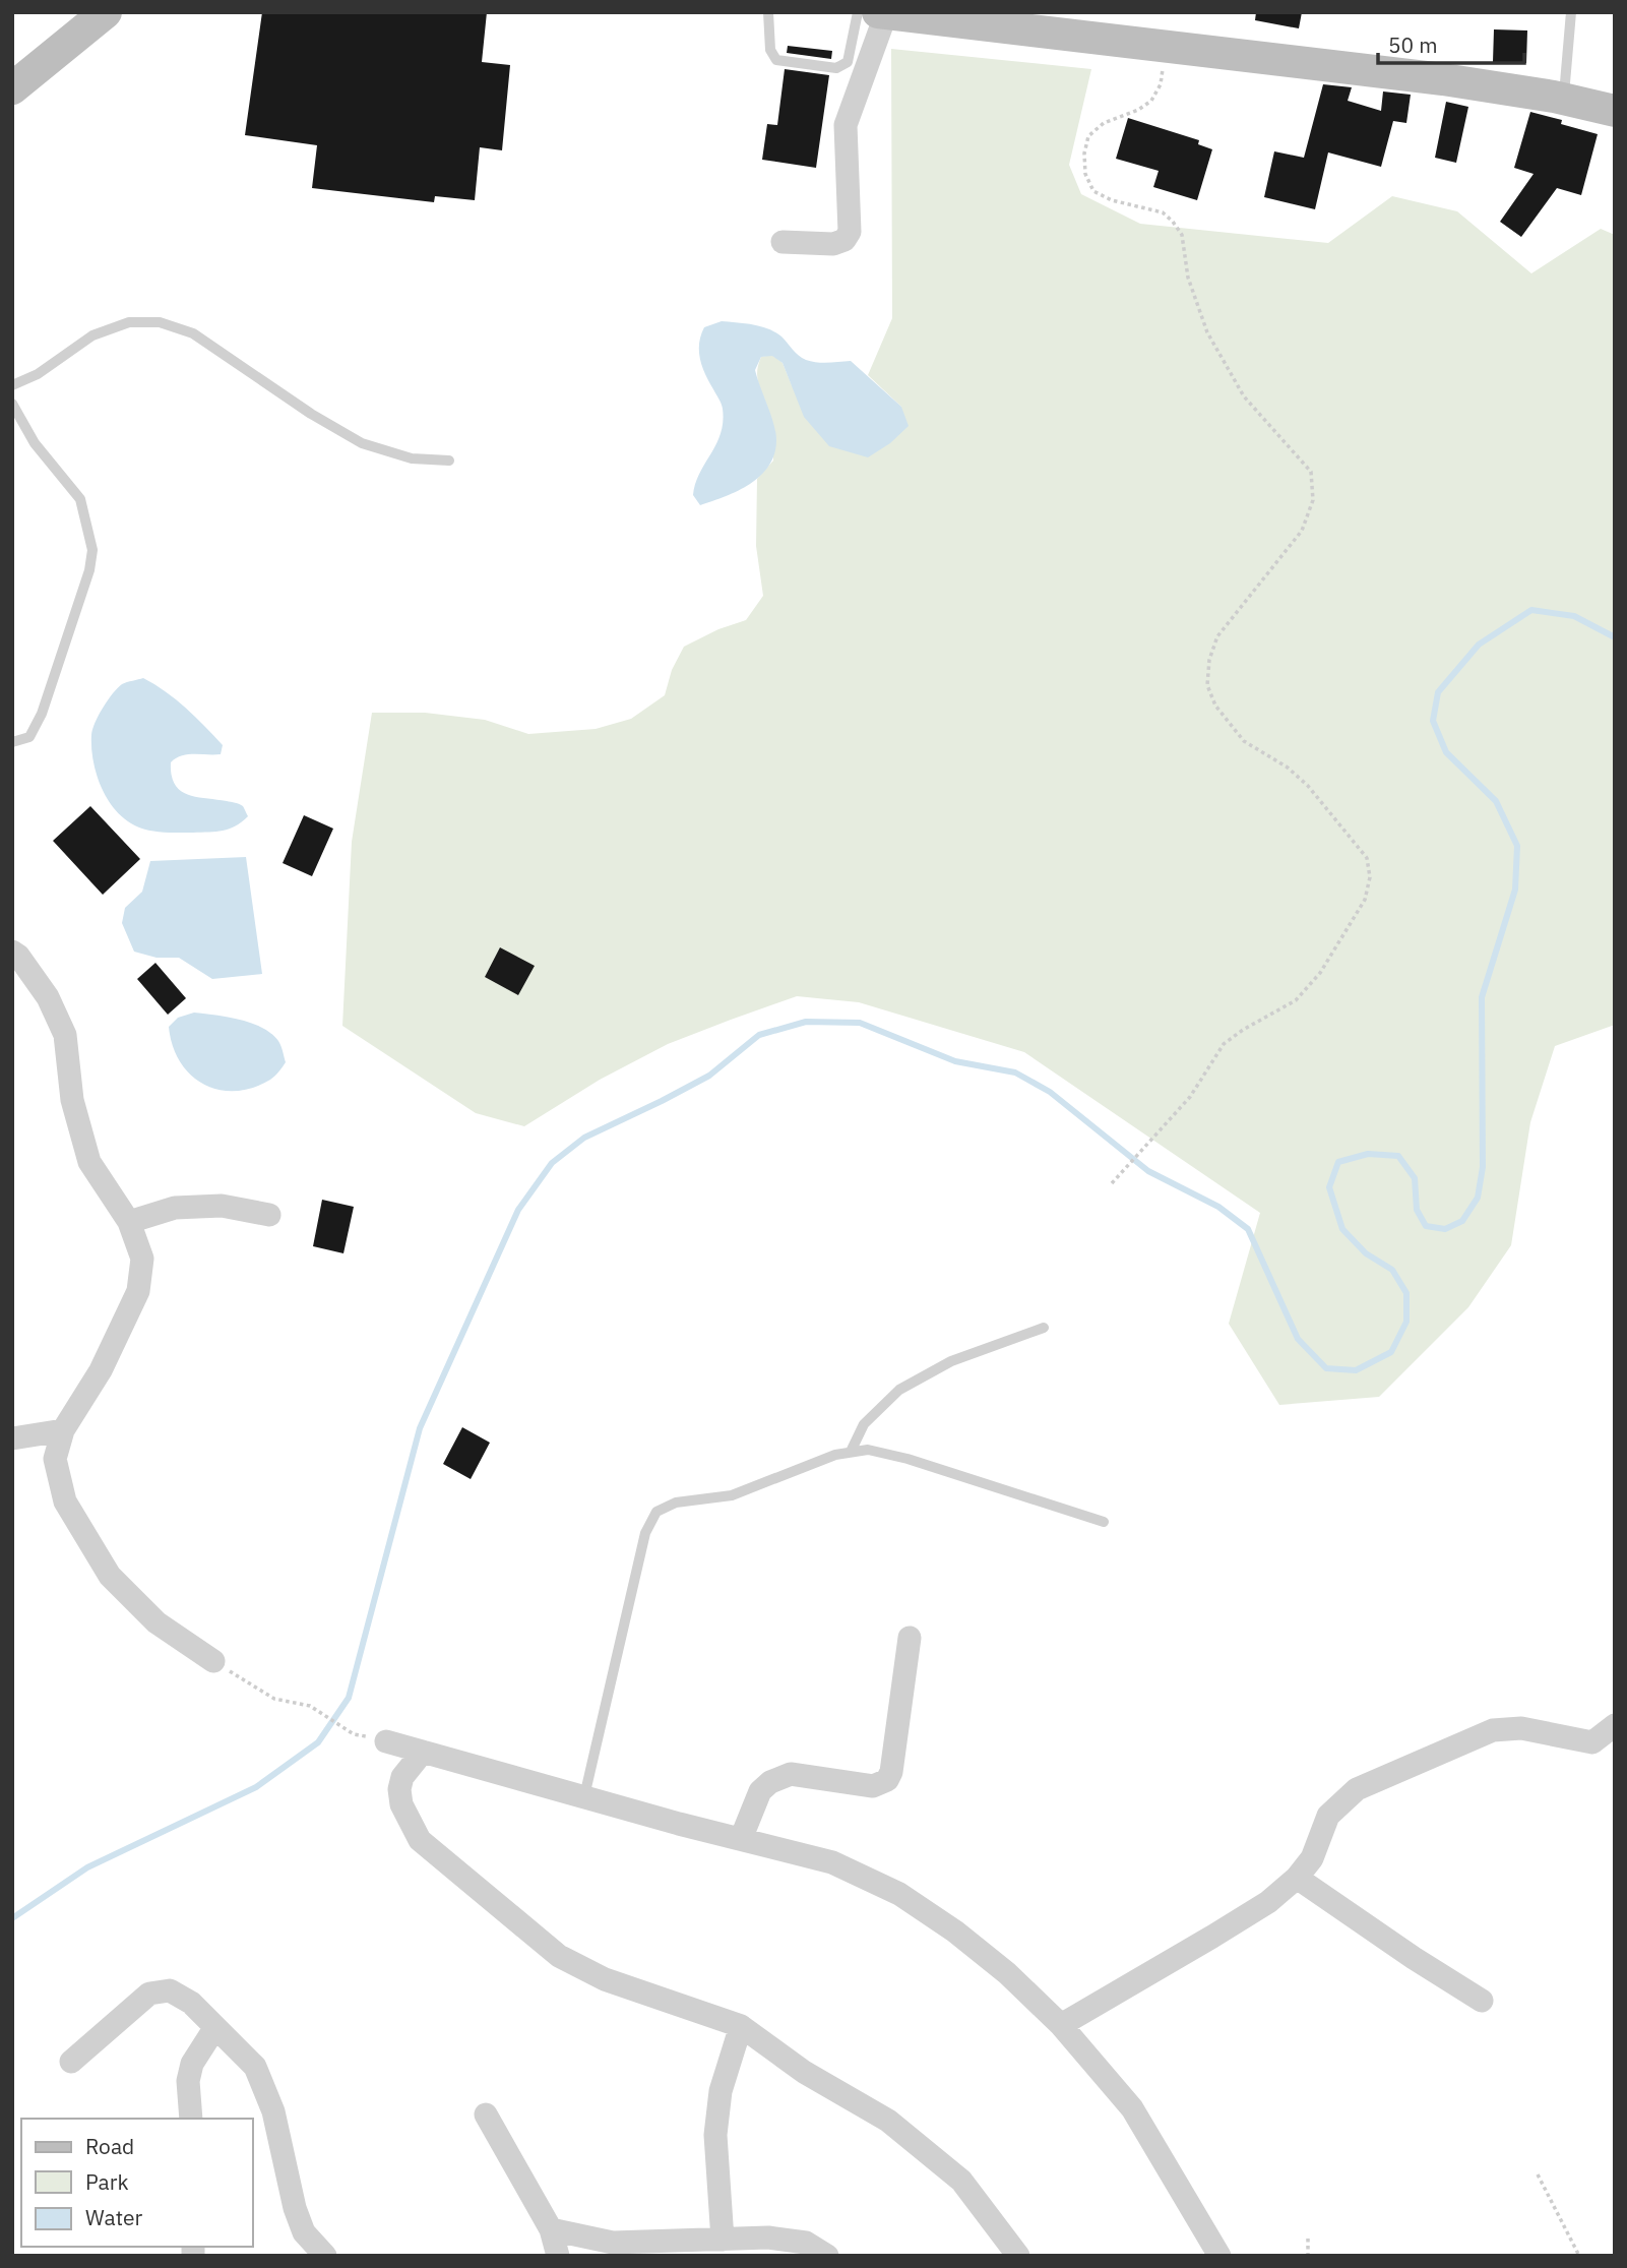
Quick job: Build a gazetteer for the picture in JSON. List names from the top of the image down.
{
  "legend": ["Road", "Park", "Water"],
  "scale_bar": "50 m"
}
